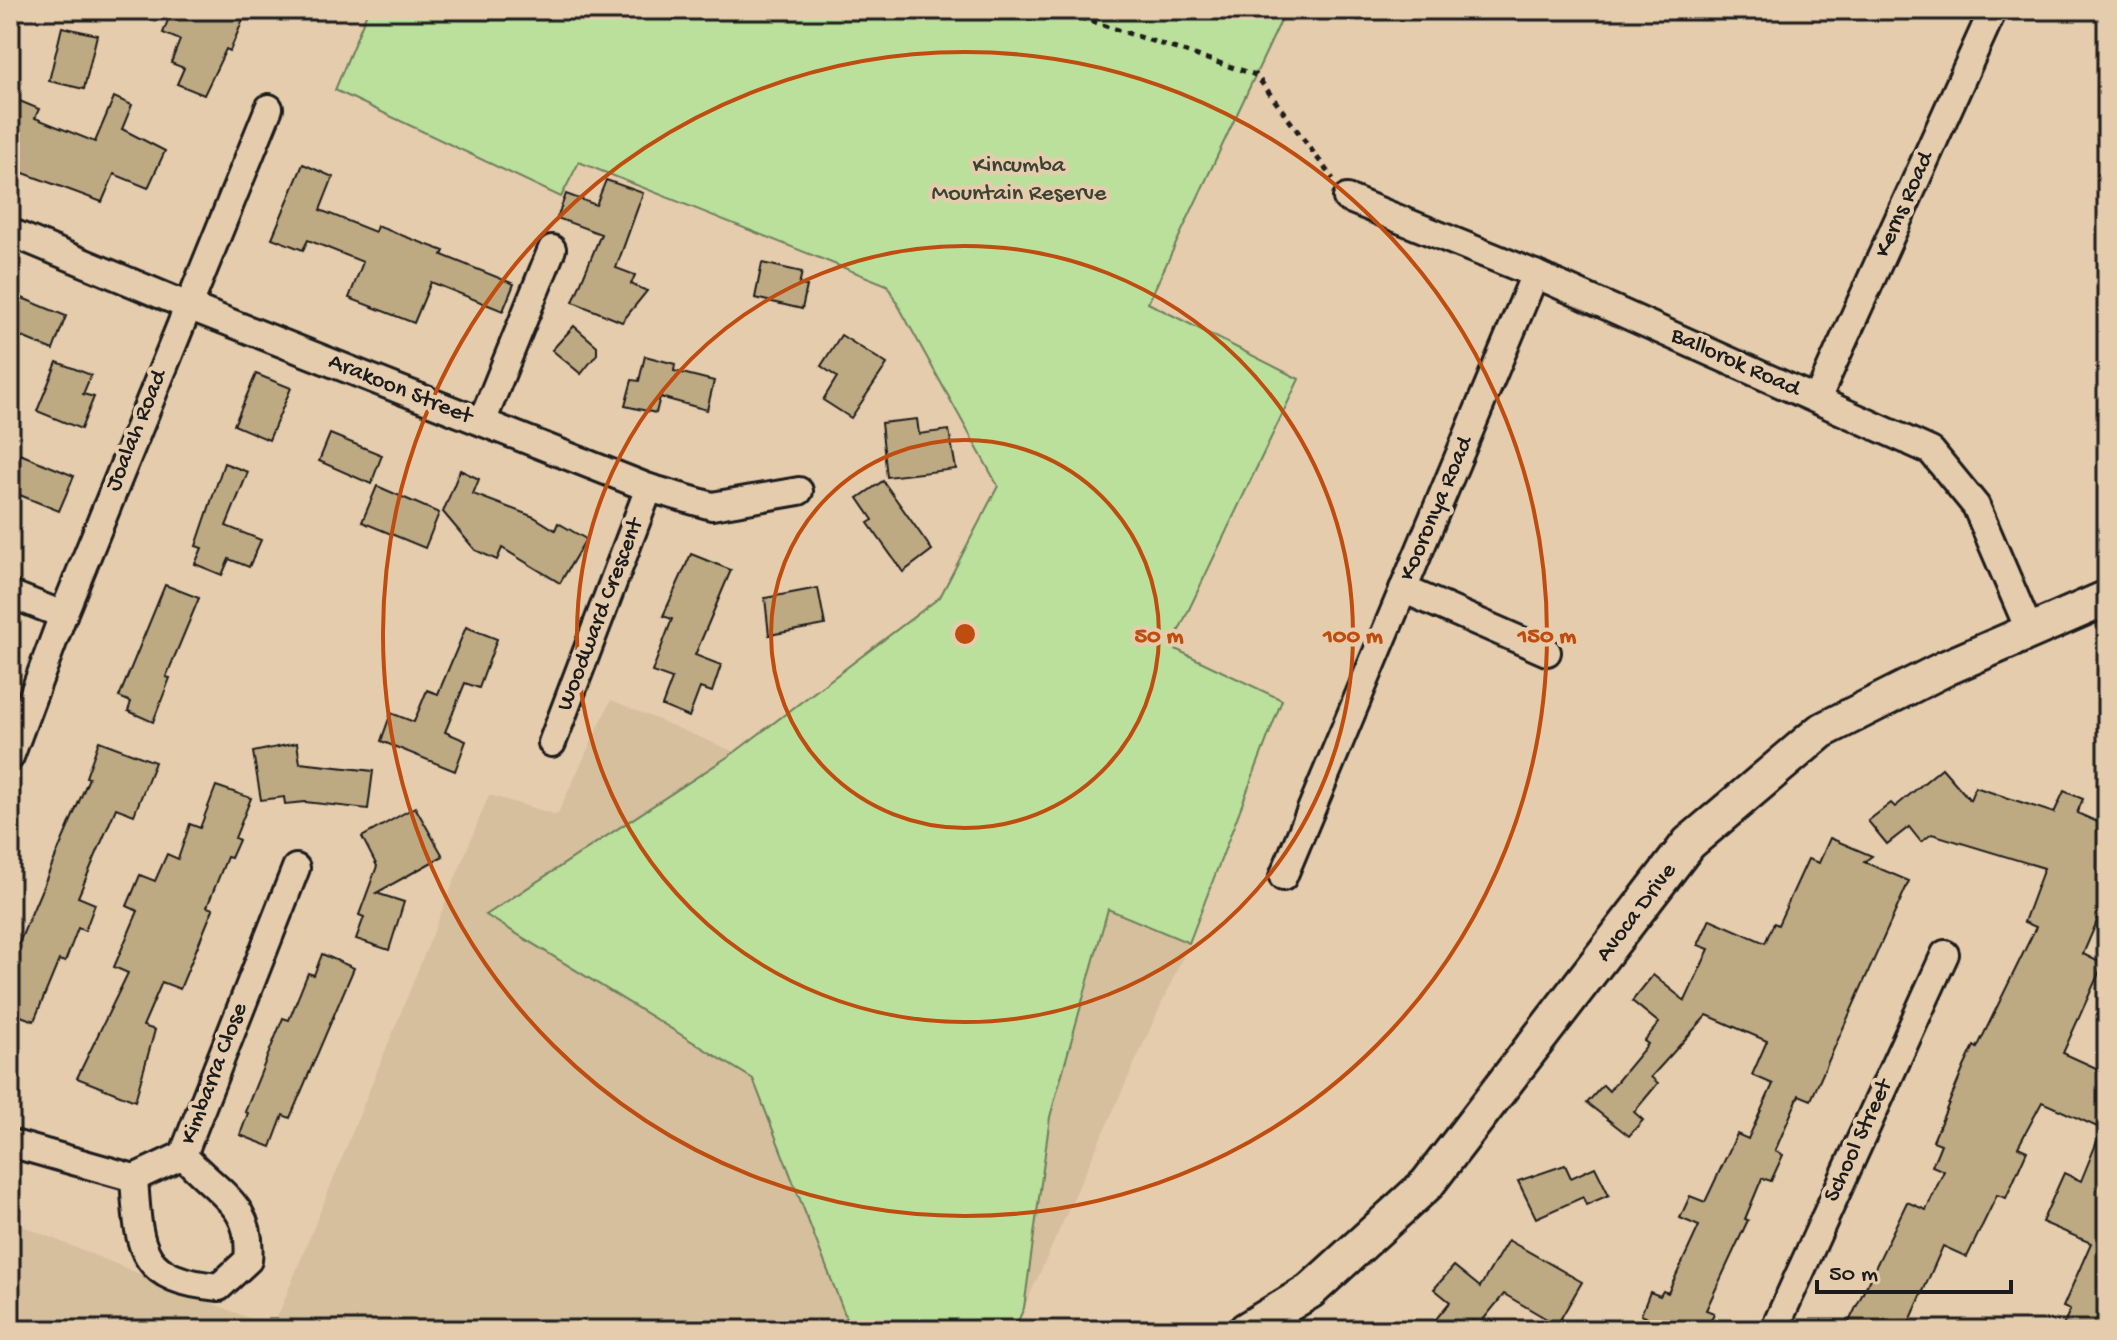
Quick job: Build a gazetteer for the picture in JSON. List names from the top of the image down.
{
  "streets": {
    "main road": ["Avoca Drive"],
    "street": [
      "Kerns Road",
      "Ballorok Road",
      "Arakoon Street",
      "Joalah Road",
      "Kooronya Road",
      "Woodward Crescent",
      "Kimbarra Close",
      "School Street"
    ]
  },
  "crossings": [
    ["Kerns Road", "Ballorok Road"],
    ["Ballorok Road", "Kooronya Road"],
    ["Ballorok Road", "Avoca Drive"],
    ["Arakoon Street", "Joalah Road"],
    ["Arakoon Street", "Woodward Crescent"]
  ],
  "parks": ["Kincumba Mountain Reserve"],
  "scale_bar": "50 m",
  "rings": ["50 m", "100 m", "150 m"]
}
